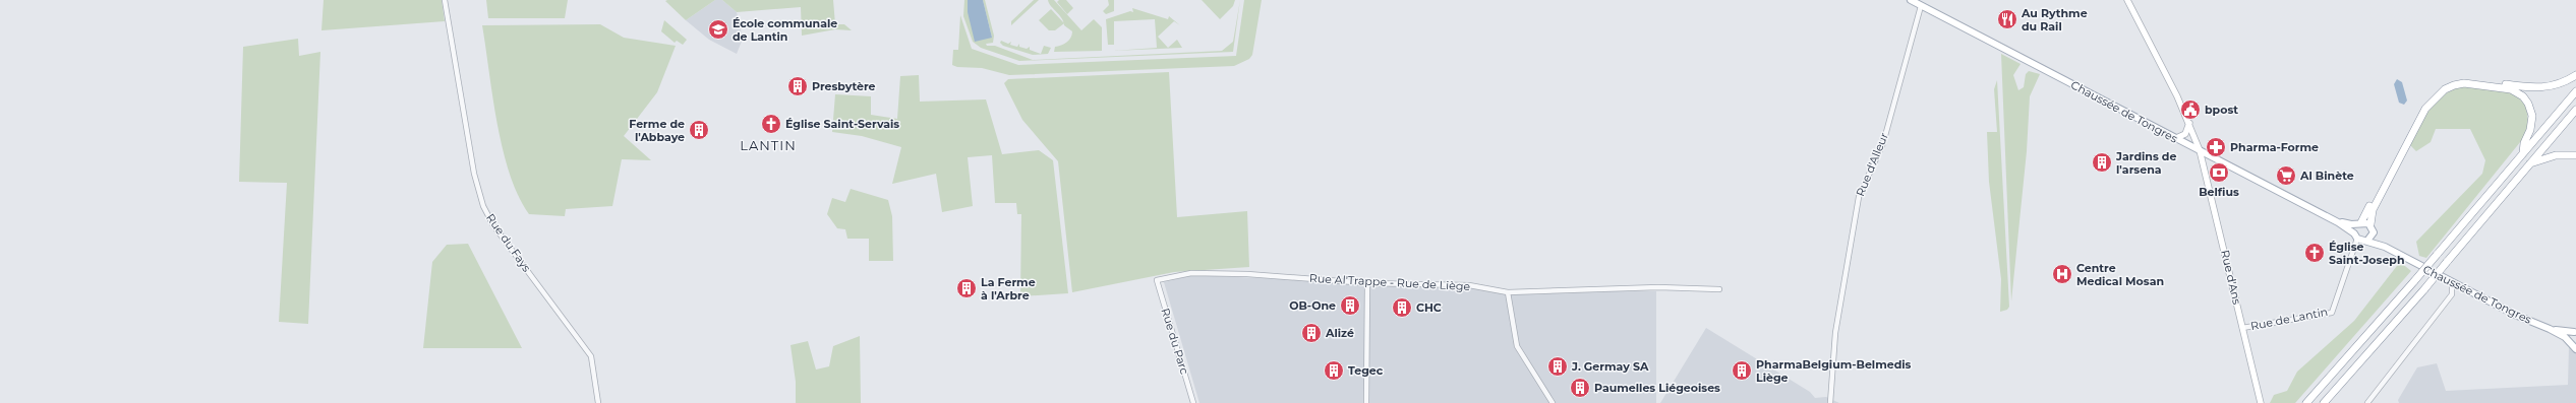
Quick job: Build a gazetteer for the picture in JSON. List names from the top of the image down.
{
  "streets": {
    "main road": ["Chaussée de Tongres", "Rue d'Ans"],
    "street": [
      "Rue d'Alleur",
      "Rue du Fays",
      "Rue Al'Trappe - Rue de Liège",
      "Rue de Lantin",
      "Rue du Parc"
    ]
  },
  "crossings": [
    ["Chaussée de Tongres", "Rue d'Alleur"],
    ["Chaussée de Tongres", "Rue d'Ans"],
    ["Chaussée de Tongres", "Rue de Lantin"],
    ["Rue d'Ans", "Rue de Lantin"],
    ["Rue Al'Trappe - Rue de Liège", "Rue du Parc"]
  ],
  "districts": ["LANTIN"],
  "places": {
    "restaurant": ["Au Rythme du Rail"],
    "school or university": ["École communale de Lantin"],
    "building": [
      "Presbytère",
      "Ferme de l'Abbaye",
      "Jardins de l'arsena",
      "La Ferme à l'Arbre",
      "OB-One",
      "CHC",
      "Alizé",
      "J. Germay SA",
      "Tegec",
      "PharmaBelgium-Belmedis Liège",
      "Paumelles Liégeoises"
    ],
    "public building": ["bpost"],
    "church": ["Église Saint-Servais", "Église Saint-Joseph"],
    "pharmacy": ["Pharma-Forme"],
    "bank": ["Belfius"],
    "supermarket": ["Al Binète"],
    "hospital": ["Centre Medical Mosan"]
  }
}
